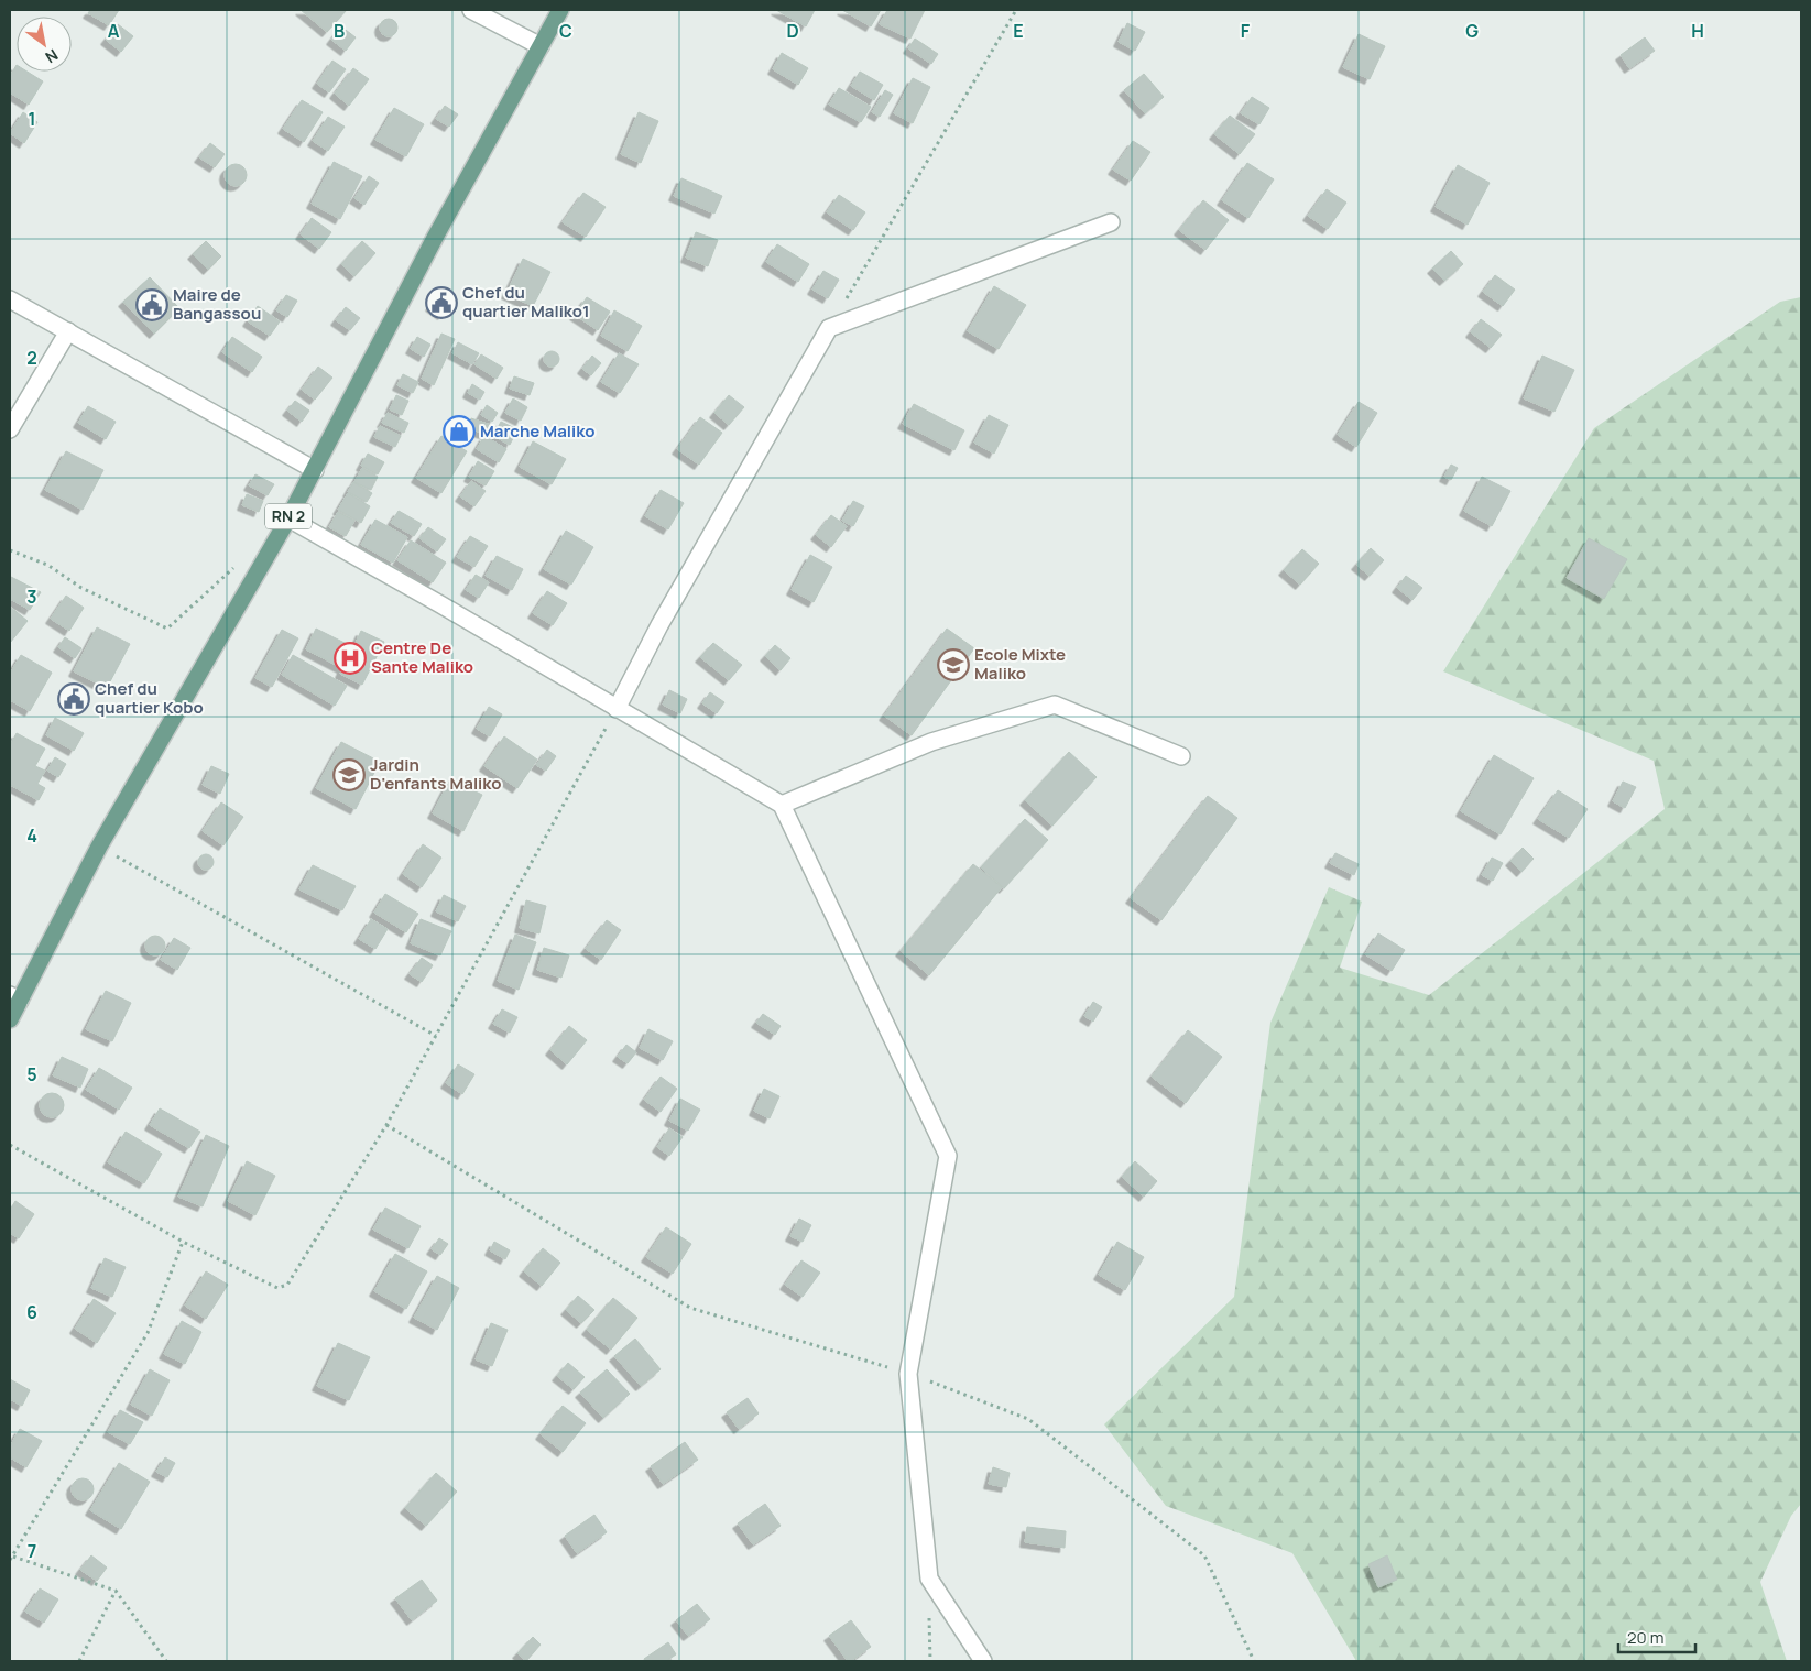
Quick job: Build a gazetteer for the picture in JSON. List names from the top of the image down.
{
  "streets": {
    "main road": ["RN 2"]
  },
  "places": {
    "public building": ["Chef du quartier Maliko1", "Maire de Bangassou", "Chef du quartier Kobo"],
    "shop": ["Marche Maliko"],
    "hospital": ["Centre De Sante Maliko"],
    "school or university": ["Ecole Mixte Maliko", "Jardin D'enfants Maliko"]
  },
  "scale_bar": "20 m",
  "north": "bottom right",
  "grid": {
    "columns": [
      "A",
      "B",
      "C",
      "D",
      "E",
      "F",
      "G",
      "H"
    ],
    "rows": [
      "1",
      "2",
      "3",
      "4",
      "5",
      "6",
      "7"
    ]
  }
}
